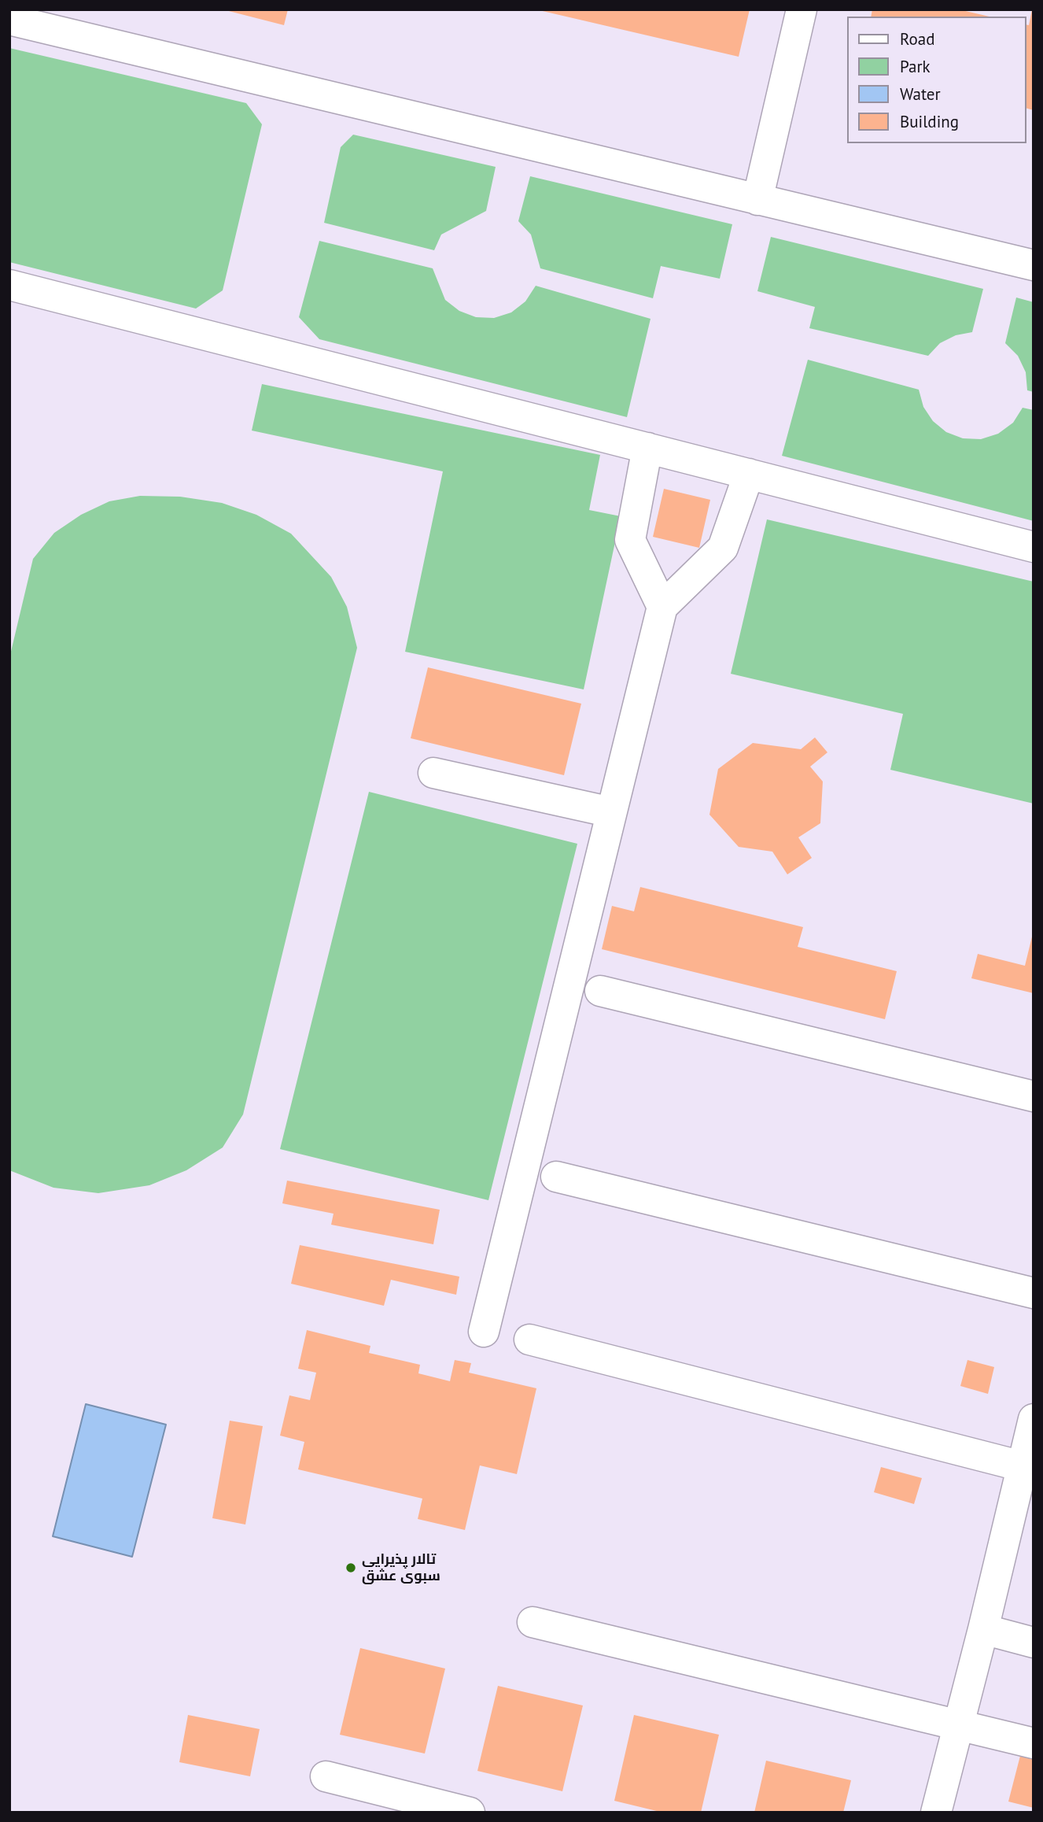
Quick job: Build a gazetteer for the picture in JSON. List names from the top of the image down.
{
  "places": ["تالار پذیرایی سبوی عشق"],
  "legend": [
    "Road",
    "Park",
    "Water",
    "Building"
  ]
}
